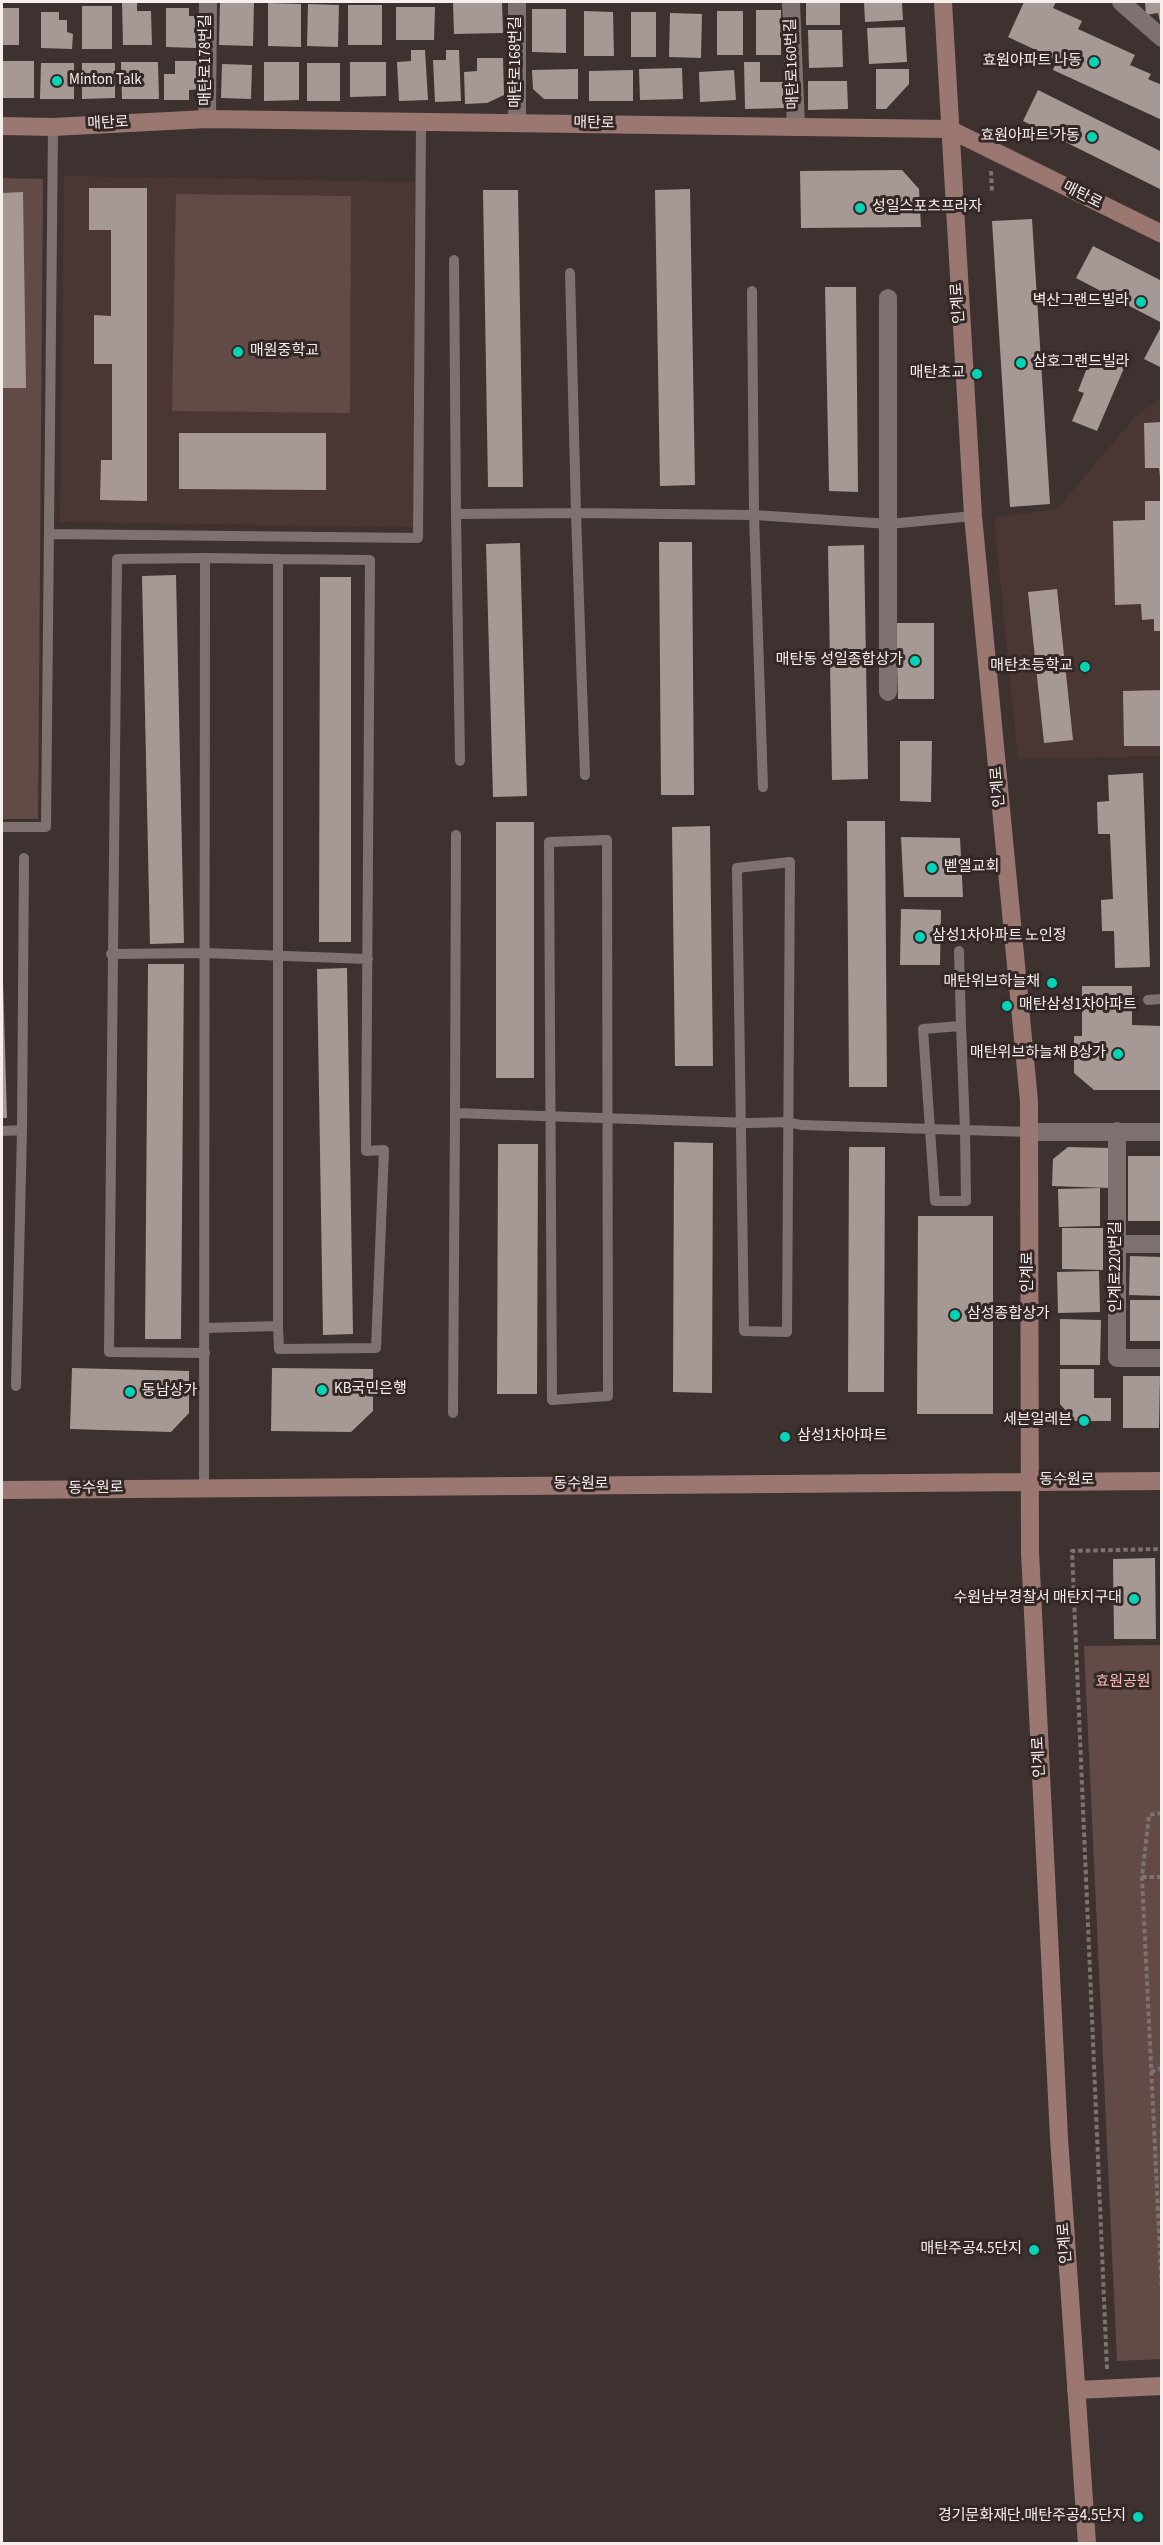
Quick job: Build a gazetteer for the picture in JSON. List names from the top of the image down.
{
  "streets": {
    "street": [
      "매탄로178번길",
      "매탄로168번길",
      "매탄로160번길",
      "매탄로",
      "인계로",
      "인계로220번길",
      "동수원로"
    ]
  },
  "crossings": [
    ["매탄로178번길", "매탄로"],
    ["매탄로168번길", "매탄로"],
    ["매탄로160번길", "매탄로"],
    ["매탄로", "인계로"],
    ["인계로", "동수원로"]
  ],
  "parks": ["효원공원"],
  "places": [
    "효원아파트 나동",
    "Minton Talk",
    "효원아파트 가동",
    "성일스포츠프라자",
    "벽산그랜드빌라",
    "매원중학교",
    "삼호그랜드빌라",
    "매탄초교",
    "매탄동 성일종합상가",
    "매탄초등학교",
    "벧엘교회",
    "삼성1차아파트 노인정",
    "매탄위브하늘채",
    "매탄삼성1차아파트",
    "매탄위브하늘채 B상가",
    "삼성종합상가",
    "KB국민은행",
    "동남상가",
    "세븐일레븐",
    "삼성1차아파트",
    "수원남부경찰서 매탄지구대",
    "매탄주공4.5단지",
    "경기문화재단.매탄주공4.5단지"
  ]
}
